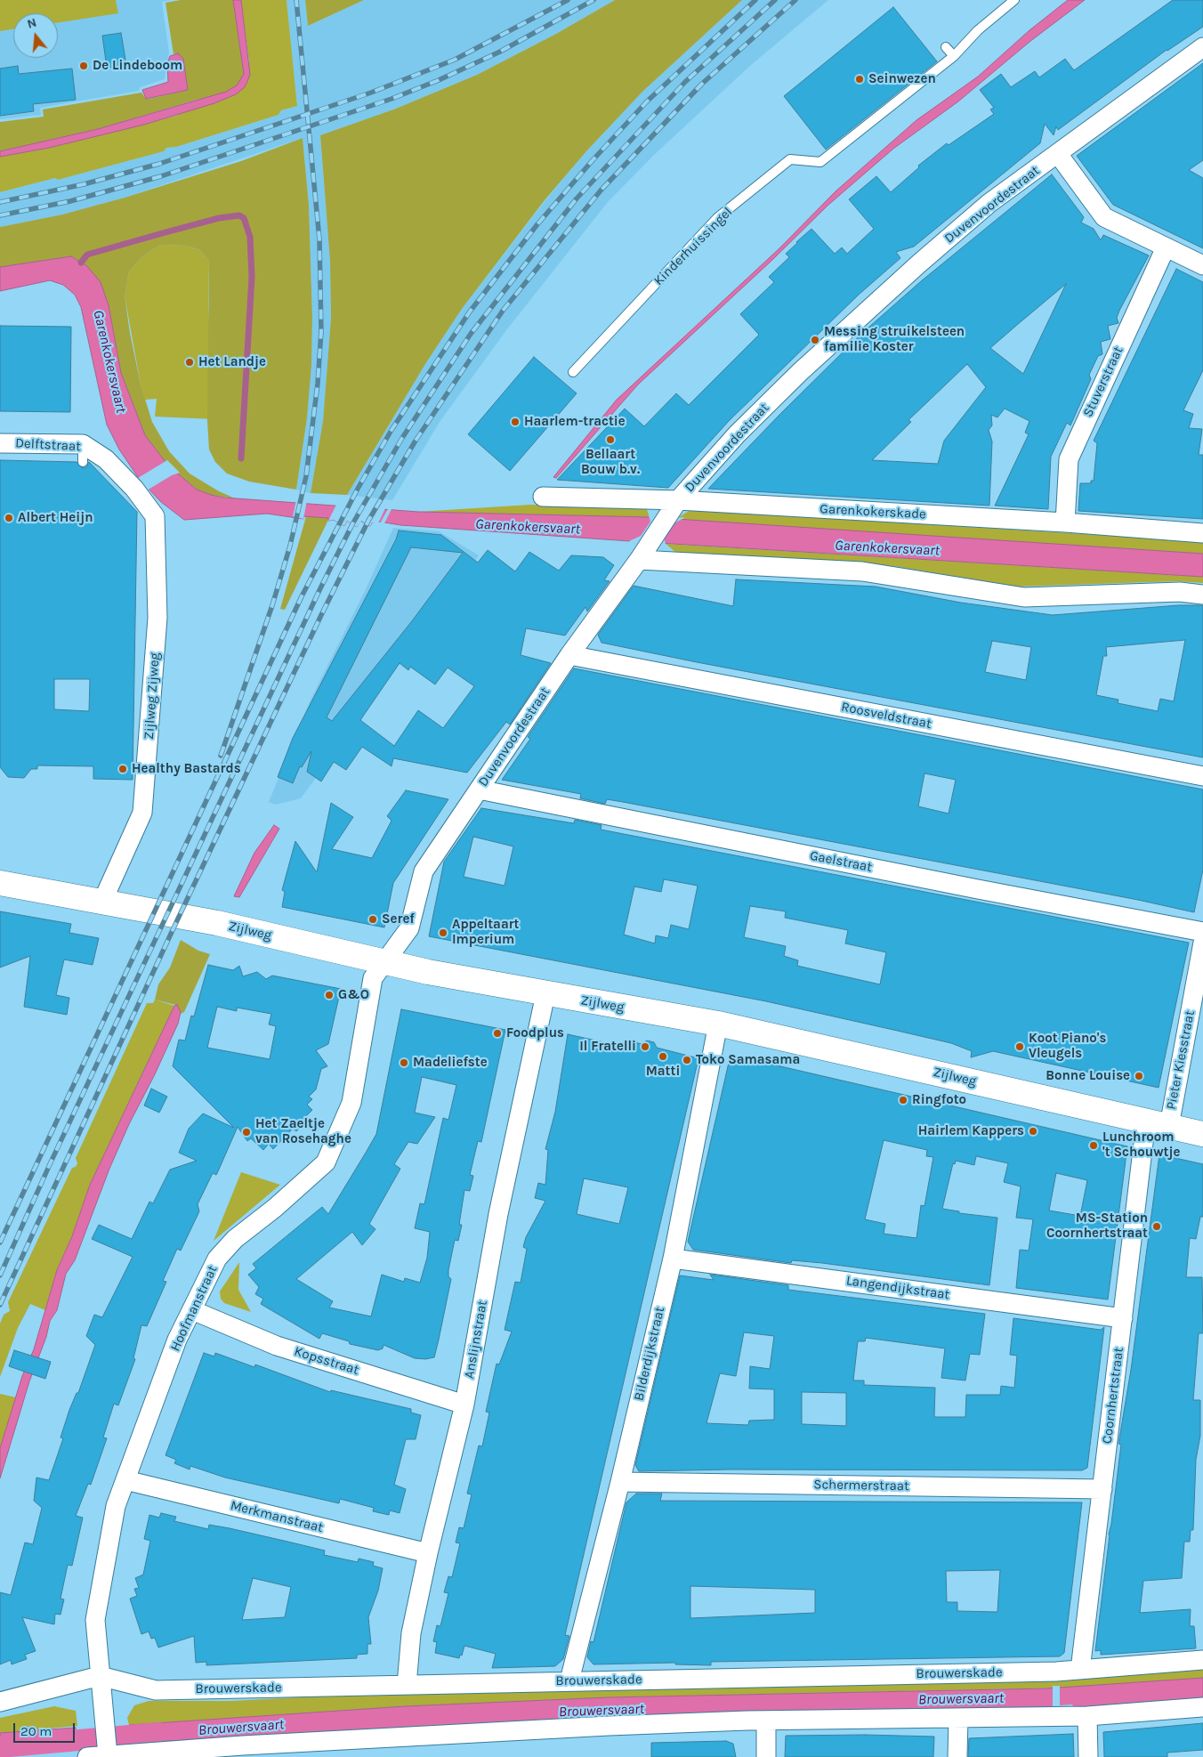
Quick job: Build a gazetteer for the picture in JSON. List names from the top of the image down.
{
  "streets": {
    "main road": ["Zijlweg"],
    "street": [
      "Duvenvoordestraat",
      "Stuverstraat",
      "Delftstraat",
      "Garenkokerskade",
      "Zijlweg Zijweg",
      "Roosveldstraat",
      "Gaelstraat",
      "Pieter Kiesstraat",
      "Langendijkstraat",
      "Hoofmanstraat",
      "Anslijnstraat",
      "Bilderdijkstraat",
      "Kopsstraat",
      "Coornhertstraat",
      "Schermerstraat",
      "Merkmanstraat",
      "Brouwerskade"
    ],
    "lane": ["Kinderhuissingel"]
  },
  "crossings": [
    ["Duvenvoordestraat", "Garenkokerskade"],
    ["Duvenvoordestraat", "Roosveldstraat"],
    ["Duvenvoordestraat", "Gaelstraat"],
    ["Duvenvoordestraat", "Zijlweg"],
    ["Duvenvoordestraat", "Hoofmanstraat"],
    ["Stuverstraat", "Garenkokerskade"],
    ["Delftstraat", "Zijlweg Zijweg"],
    ["Zijlweg Zijweg", "Zijlweg"],
    ["Zijlweg", "Pieter Kiesstraat"],
    ["Zijlweg", "Hoofmanstraat"],
    ["Zijlweg", "Anslijnstraat"],
    ["Zijlweg", "Bilderdijkstraat"],
    ["Zijlweg", "Coornhertstraat"],
    ["Pieter Kiesstraat", "Coornhertstraat"],
    ["Langendijkstraat", "Bilderdijkstraat"],
    ["Langendijkstraat", "Coornhertstraat"],
    ["Hoofmanstraat", "Kopsstraat"],
    ["Hoofmanstraat", "Merkmanstraat"],
    ["Hoofmanstraat", "Brouwerskade"],
    ["Anslijnstraat", "Kopsstraat"],
    ["Anslijnstraat", "Merkmanstraat"],
    ["Anslijnstraat", "Brouwerskade"],
    ["Bilderdijkstraat", "Schermerstraat"],
    ["Bilderdijkstraat", "Brouwerskade"],
    ["Coornhertstraat", "Schermerstraat"],
    ["Coornhertstraat", "Brouwerskade"]
  ],
  "water": ["Garenkokersvaart", "Brouwersvaart"],
  "places": [
    "De Lindeboom",
    "Seinwezen",
    "Messing struikelsteen familie Koster",
    "Het Landje",
    "Haarlem-tractie",
    "Bellaart Bouw b.v.",
    "Albert Heijn",
    "Healthy Bastards",
    "Seref",
    "Appeltaart Imperium",
    "G&O",
    "Foodplus",
    "Il Fratelli",
    "Koot Piano's Vleugels",
    "Matti",
    "Toko Samasama",
    "Madeliefste",
    "Bonne Louise",
    "Ringfoto",
    "Hairlem Kappers",
    "Het Zaeltje van Rosehaghe",
    "Lunchroom 't Schouwtje",
    "MS-Station Coornhertstraat"
  ],
  "scale_bar": "20 m",
  "north": "top"
}
